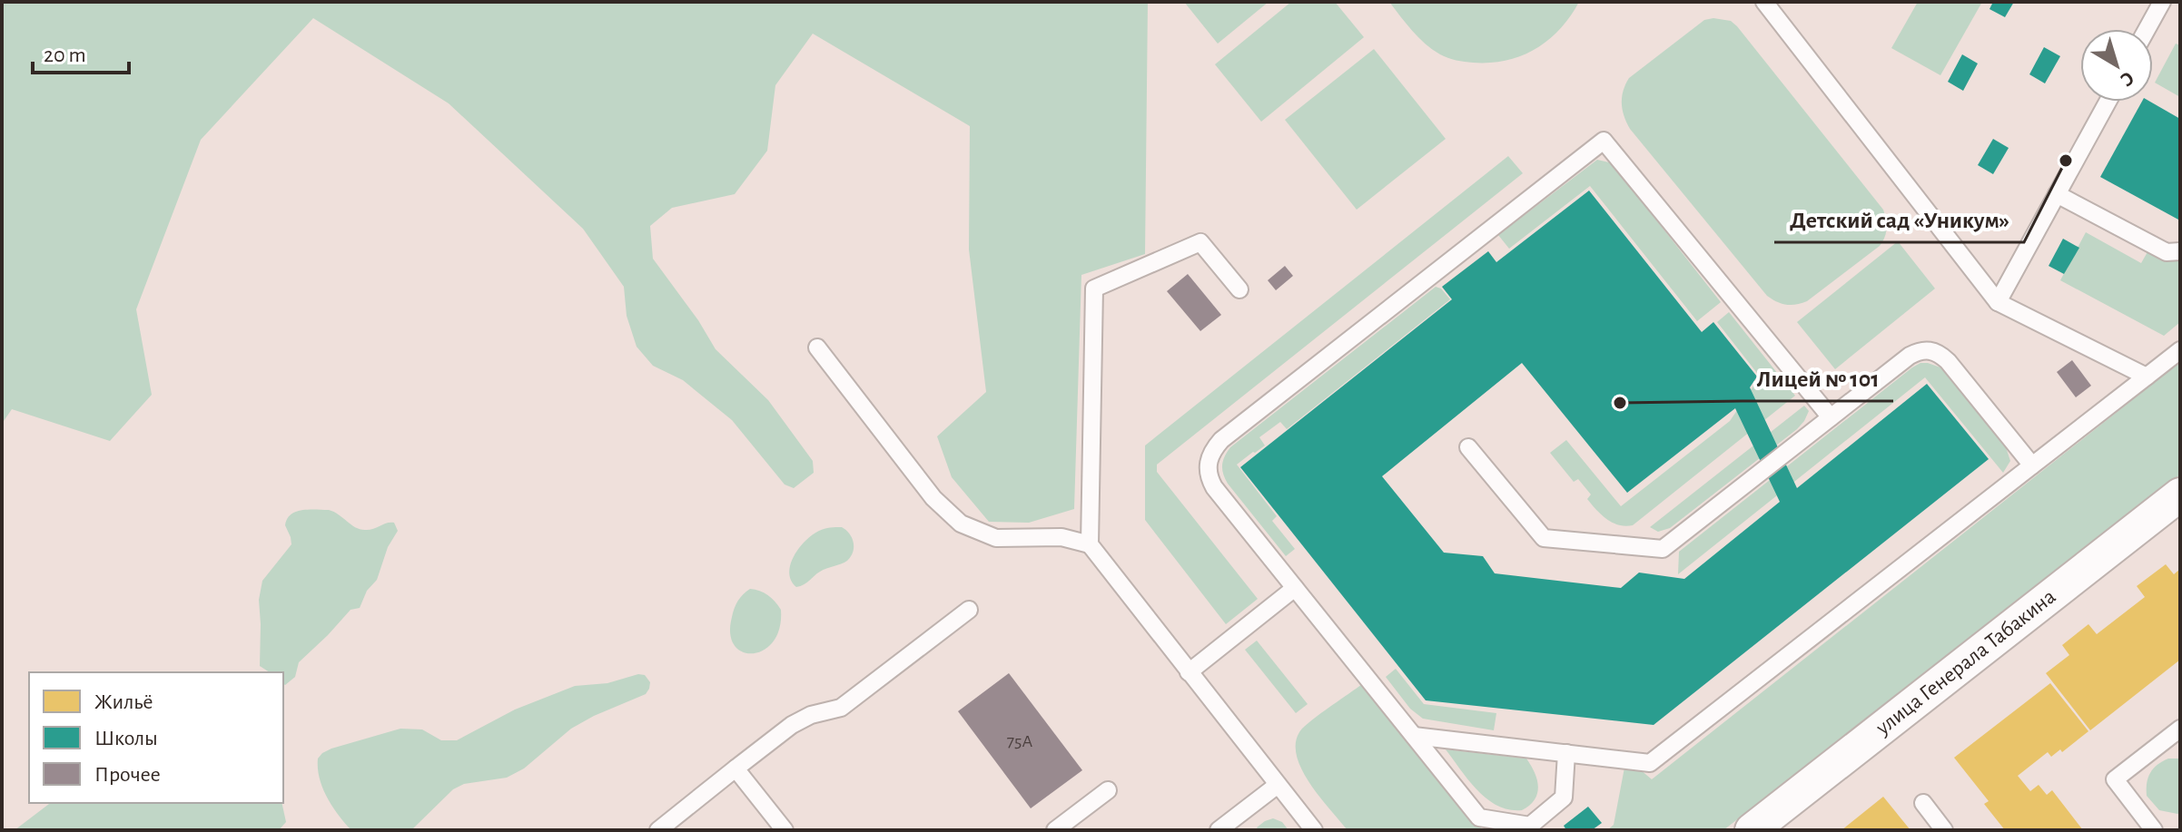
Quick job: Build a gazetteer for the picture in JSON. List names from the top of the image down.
{
  "streets": {
    "street": ["улица Генерала Табакина"]
  },
  "places": ["Детский сад «Уникум»", "Лицей № 101"],
  "house_numbers": ["75А"],
  "legend": ["Жильё", "Школы", "Прочее"],
  "scale_bar": "20 m",
  "north": "bottom right"
}
